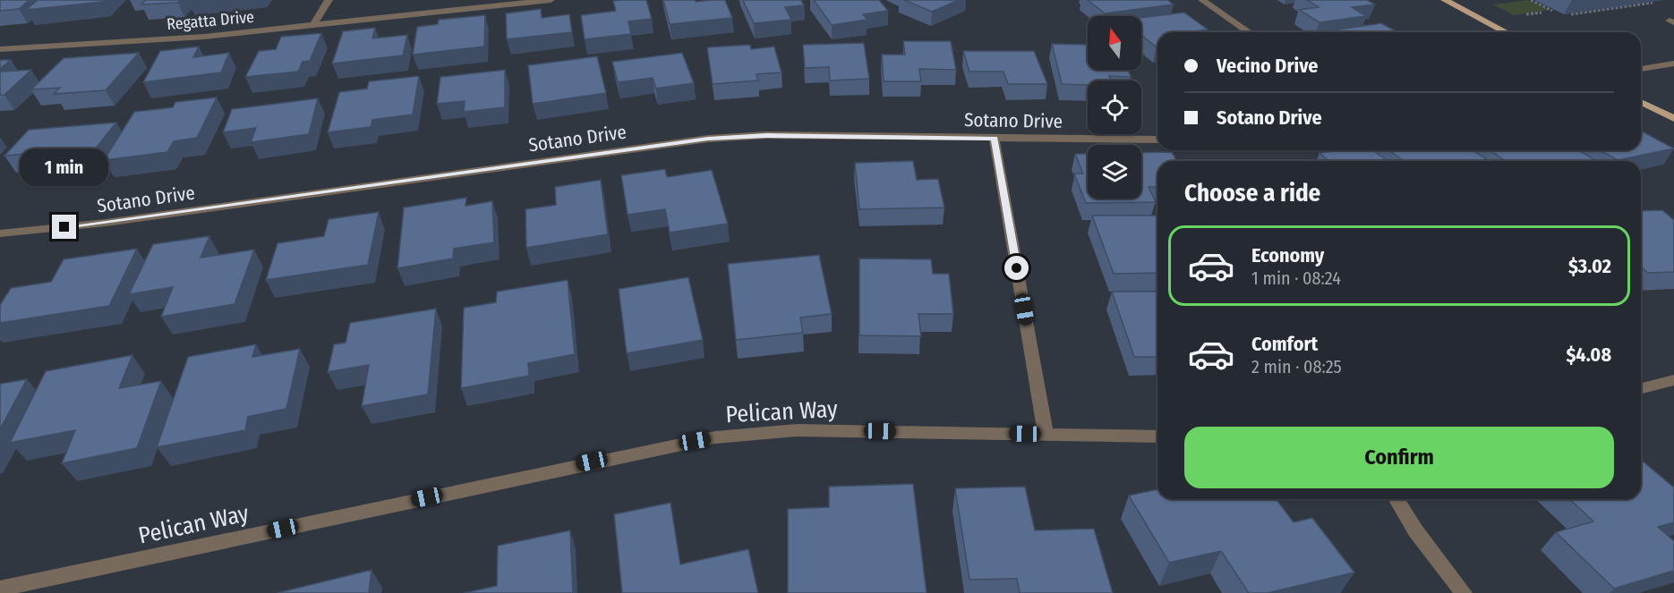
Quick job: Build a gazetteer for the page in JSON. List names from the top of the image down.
{
  "streets": {
    "street": ["Regatta Drive", "Sotano Drive", "Pelican Way"]
  },
  "north": "top",
  "page": {
    "banner": ["Vecino Drive", "Sotano Drive"],
    "bubble": "1 min",
    "heading": "Choose a ride",
    "list": [
      {
        "name": "Economy",
        "note": "1 min · 08:24",
        "value": "$3.02"
      },
      {
        "name": "Comfort",
        "note": "2 min · 08:25",
        "value": "$4.08"
      }
    ],
    "buttons": "Confirm"
  }
}
